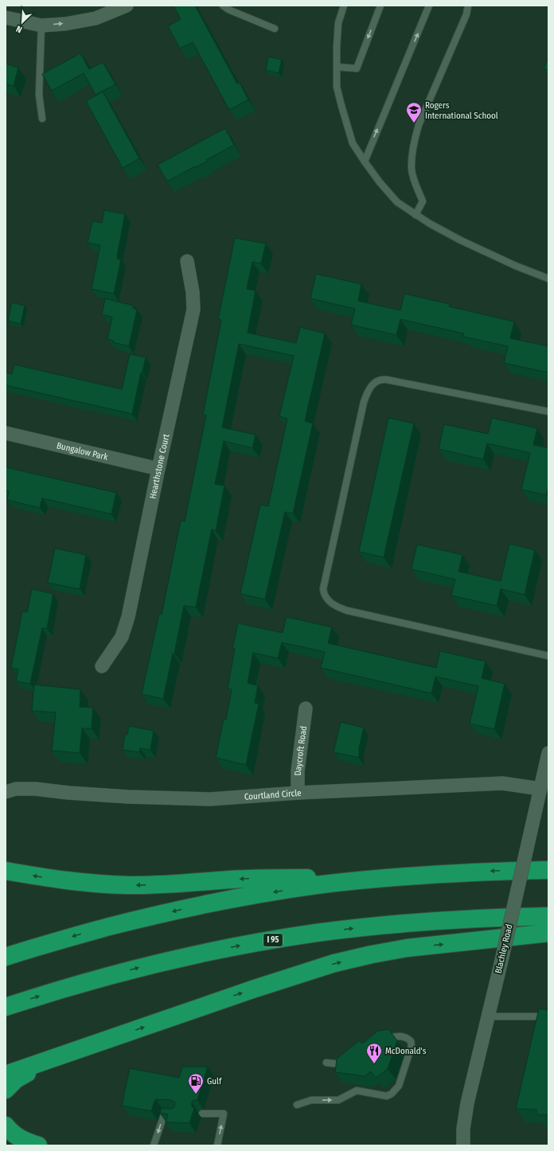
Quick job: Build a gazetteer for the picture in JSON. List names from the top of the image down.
{
  "streets": {
    "highway": ["I 95"],
    "street": [
      "Bungalow Park",
      "Hearthstone Court",
      "Daycroft Road",
      "Courtland Circle",
      "Blachley Road"
    ]
  },
  "crossings": [
    ["Bungalow Park", "Hearthstone Court"],
    ["Daycroft Road", "Courtland Circle"],
    ["Courtland Circle", "Blachley Road"]
  ],
  "places": {
    "school or university": ["Rogers International School"],
    "restaurant": ["McDonald's"],
    "fuel station": ["Gulf"]
  },
  "north": "bottom left"
}
